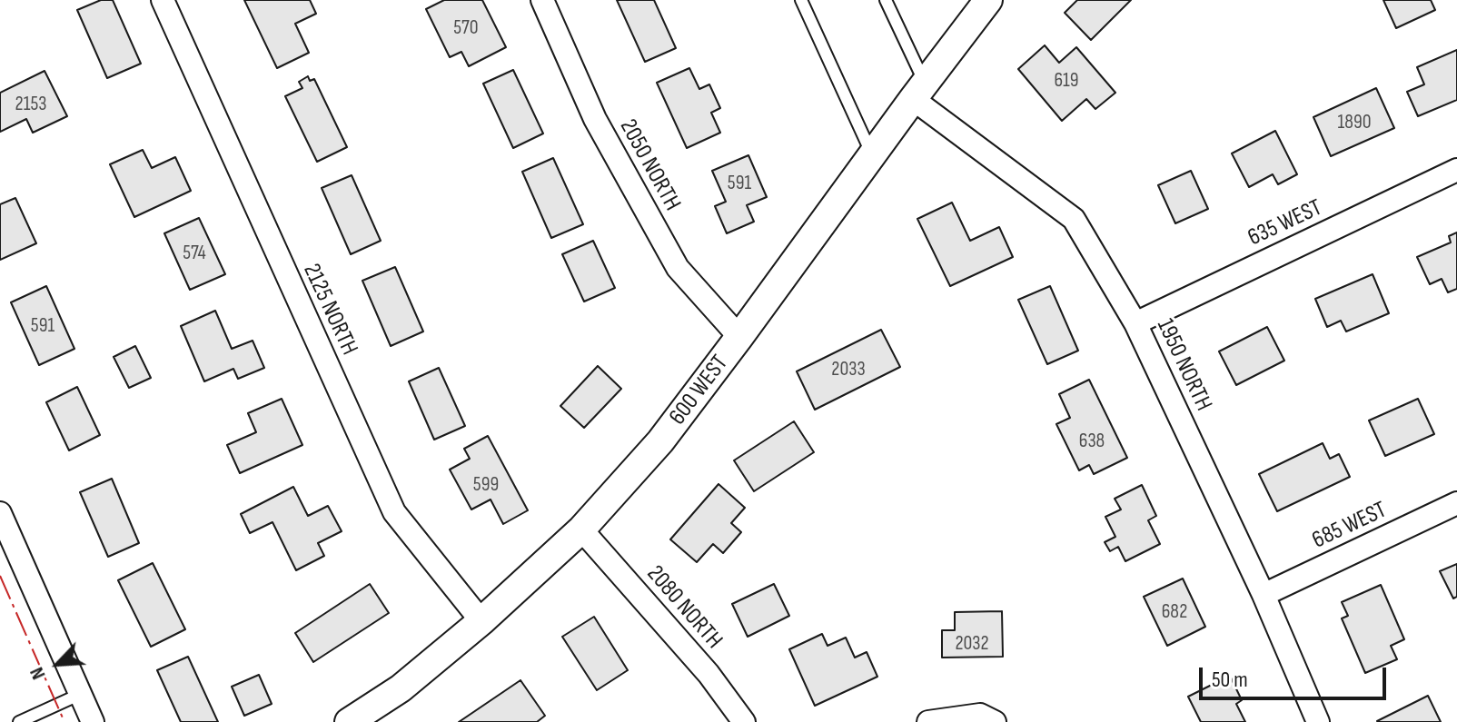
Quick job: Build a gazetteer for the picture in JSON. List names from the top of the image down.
{
  "streets": {
    "street": [
      "2050 NORTH",
      "635 WEST",
      "2125 NORTH",
      "1950 NORTH",
      "600 WEST",
      "685 WEST",
      "2080 NORTH"
    ]
  },
  "crossings": [
    ["2050 NORTH", "600 WEST"],
    ["635 WEST", "1950 NORTH"],
    ["2125 NORTH", "600 WEST"],
    ["1950 NORTH", "600 WEST"],
    ["1950 NORTH", "685 WEST"],
    ["600 WEST", "2080 NORTH"]
  ],
  "house_numbers": [
    "570",
    "619",
    "2153",
    "1890",
    "591",
    "574",
    "591",
    "2033",
    "638",
    "599",
    "682",
    "2032"
  ],
  "scale_bar": "50 m",
  "north": "bottom left"
}
